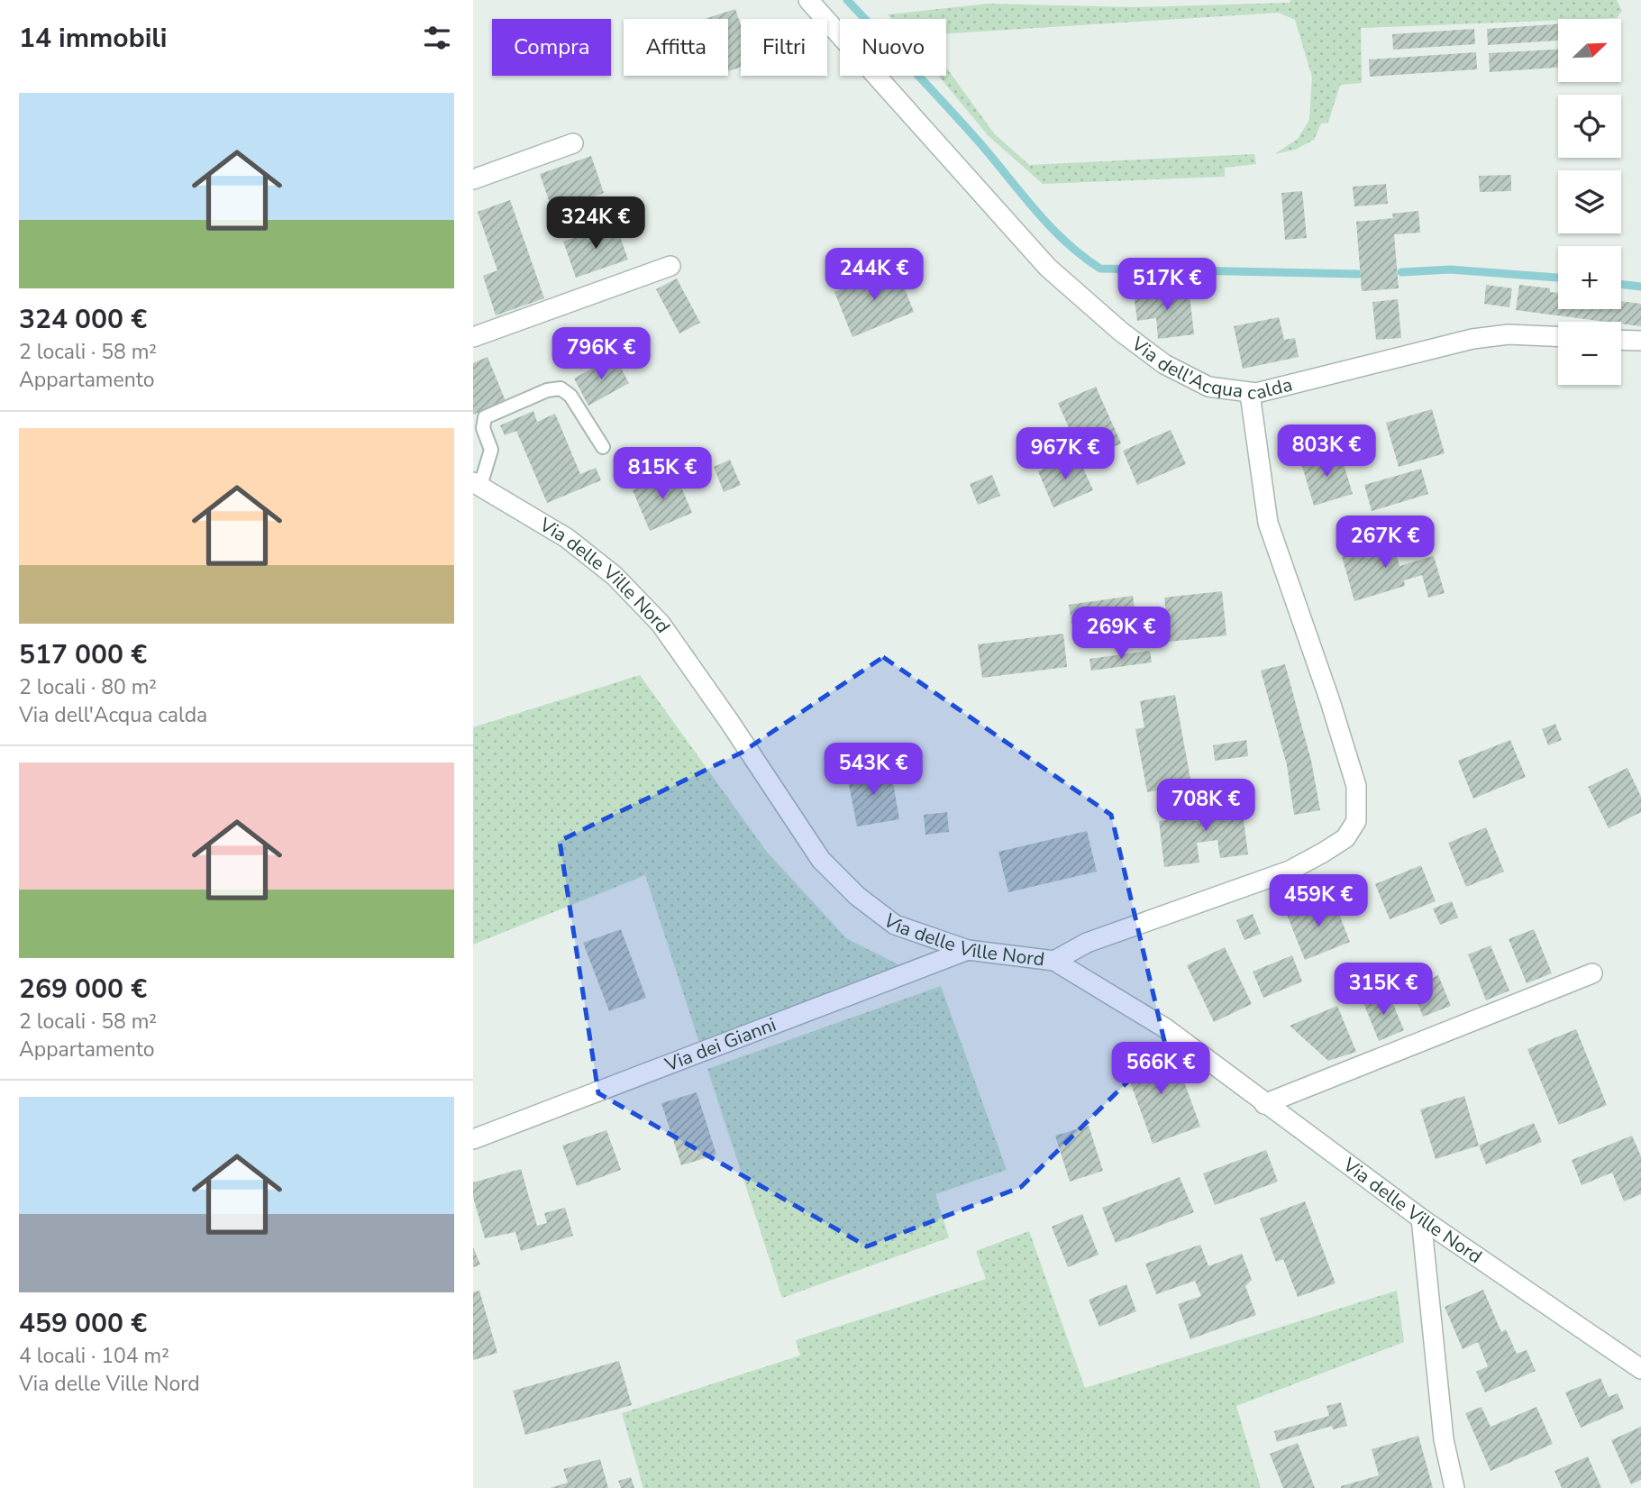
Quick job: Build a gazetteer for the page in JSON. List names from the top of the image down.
{
  "streets": {
    "street": ["Via dell'Acqua calda", "Via delle Ville Nord", "Via dei Gianni"]
  },
  "crossings": [
    ["Via delle Ville Nord", "Via dei Gianni"]
  ],
  "north": "top right",
  "page": {
    "heading": "14 immobili",
    "map_buttons": ["+", "−"],
    "chip": [
      "Compra",
      "Affitta",
      "Filtri",
      "Nuovo"
    ],
    "list": [
      {
        "name": "324 000 €",
        "note": "2 locali · 58 m² · Appartamento"
      },
      {
        "name": "517 000 €",
        "note": "2 locali · 80 m² · Via dell'Acqua calda"
      },
      {
        "name": "269 000 €",
        "note": "2 locali · 58 m² · Appartamento"
      },
      {
        "name": "459 000 €",
        "note": "4 locali · 104 m² · Via delle Ville Nord"
      }
    ],
    "price": [
      "324K €",
      "244K €",
      "517K €",
      "796K €",
      "803K €",
      "967K €",
      "815K €",
      "267K €",
      "269K €",
      "543K €",
      "708K €",
      "459K €",
      "315K €",
      "566K €"
    ]
  }
}
